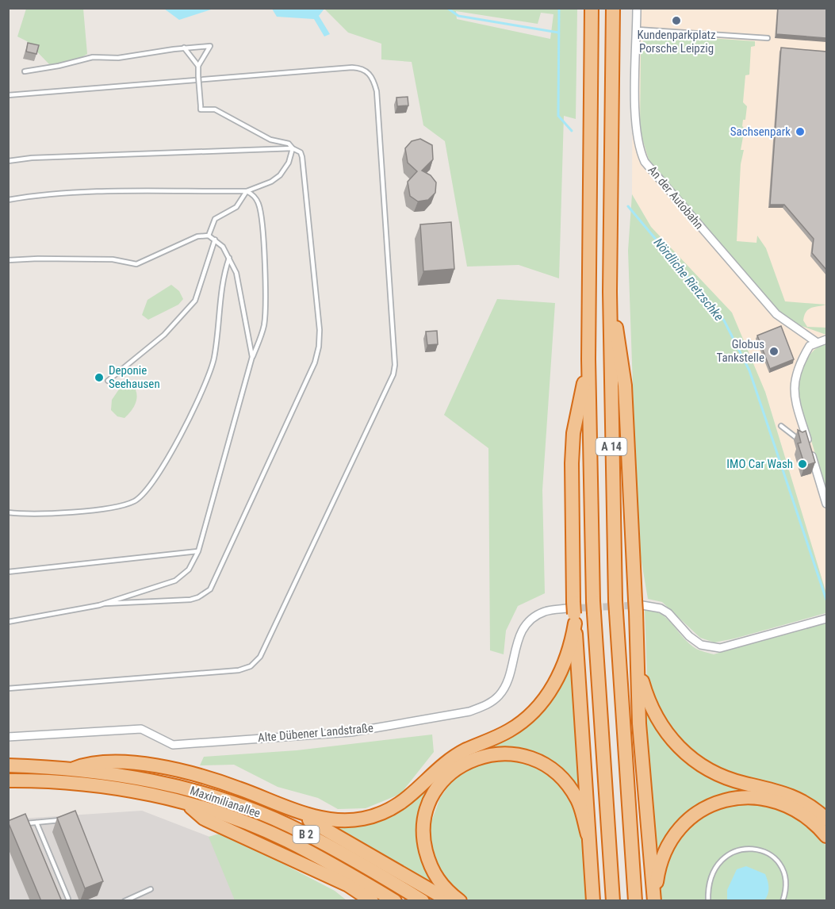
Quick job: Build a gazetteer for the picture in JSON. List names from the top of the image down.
{
  "streets": {
    "highway": ["A 14", "Maximilianallee", "B 2"],
    "street": ["An der Autobahn", "Alte Dübener Landstraße"]
  },
  "water": ["Nördliche Rietzschke"],
  "places": [
    "Kundenparkplatz Porsche Leipzig",
    "Sachsenpark",
    "Globus Tankstelle",
    "Deponie Seehausen",
    "IMO Car Wash"
  ]
}
